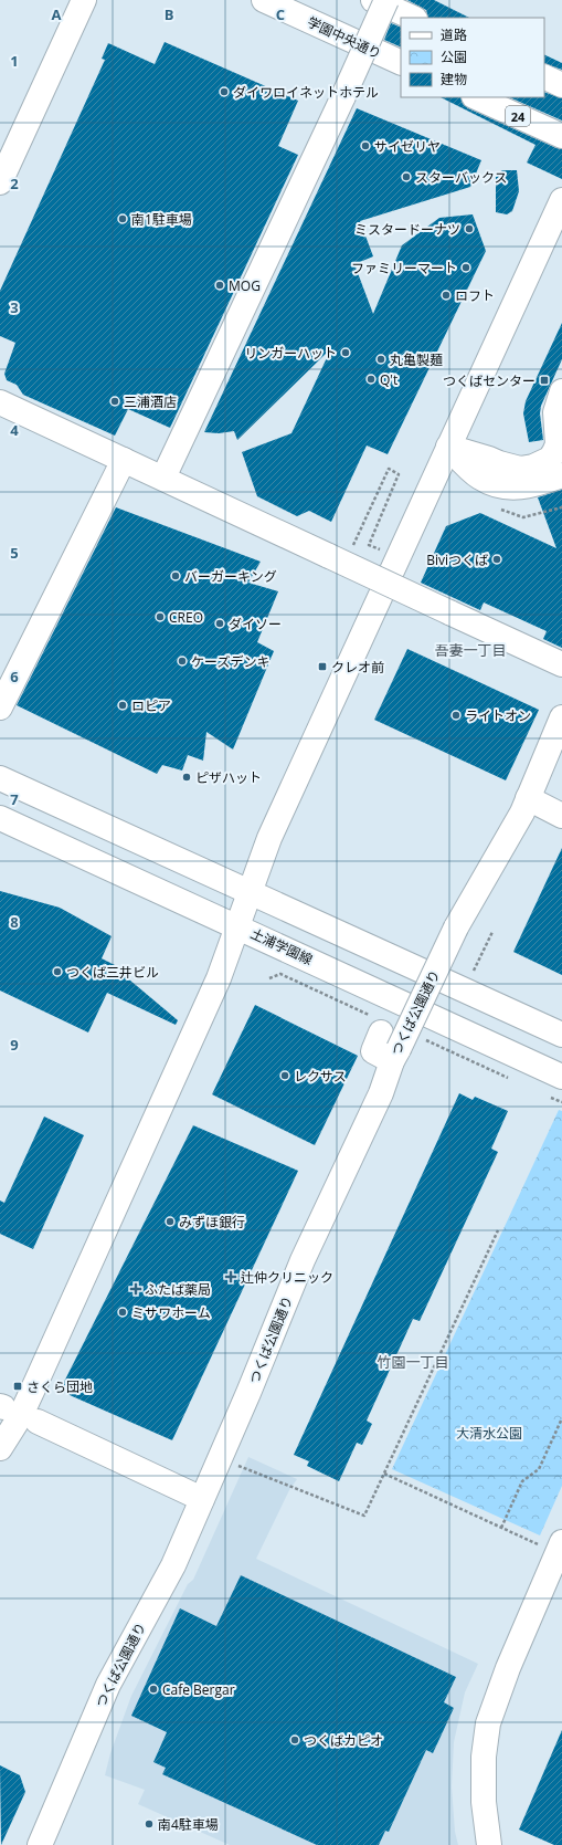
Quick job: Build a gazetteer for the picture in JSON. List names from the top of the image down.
{
  "streets": {
    "street": [
      "学園中央通り",
      "24",
      "土浦学園線",
      "つくば公園通り"
    ]
  },
  "districts": ["吾妻一丁目", "竹園一丁目"],
  "parks": ["大清水公園"],
  "places": {
    "other": [
      "ダイワロイネットホテル",
      "サイゼリヤ",
      "スターバックス",
      "南1駐車場",
      "ミスタードーナツ",
      "ファミリーマート",
      "MOG",
      "ロフト",
      "リンガーハット",
      "丸亀製麺",
      "Q't",
      "三浦酒店",
      "Biviつくば",
      "バーガーキング",
      "CREO",
      "ダイソー",
      "ケーズデンキ",
      "ロピア",
      "ライトオン",
      "ピザハット",
      "つくば三井ビル",
      "レクサス",
      "みずほ銀行",
      "ミサワホーム",
      "Cafe Bergar",
      "つくばカピオ",
      "南4駐車場"
    ],
    "transit": ["つくばセンター", "クレオ前", "さくら団地"],
    "health": ["辻仲クリニック", "ふたば薬局"]
  },
  "legend": ["道路", "公園", "建物"],
  "grid": {
    "columns": ["A", "B", "C"],
    "rows": [
      "1",
      "2",
      "3",
      "4",
      "5",
      "6",
      "7",
      "8",
      "9"
    ]
  }
}
